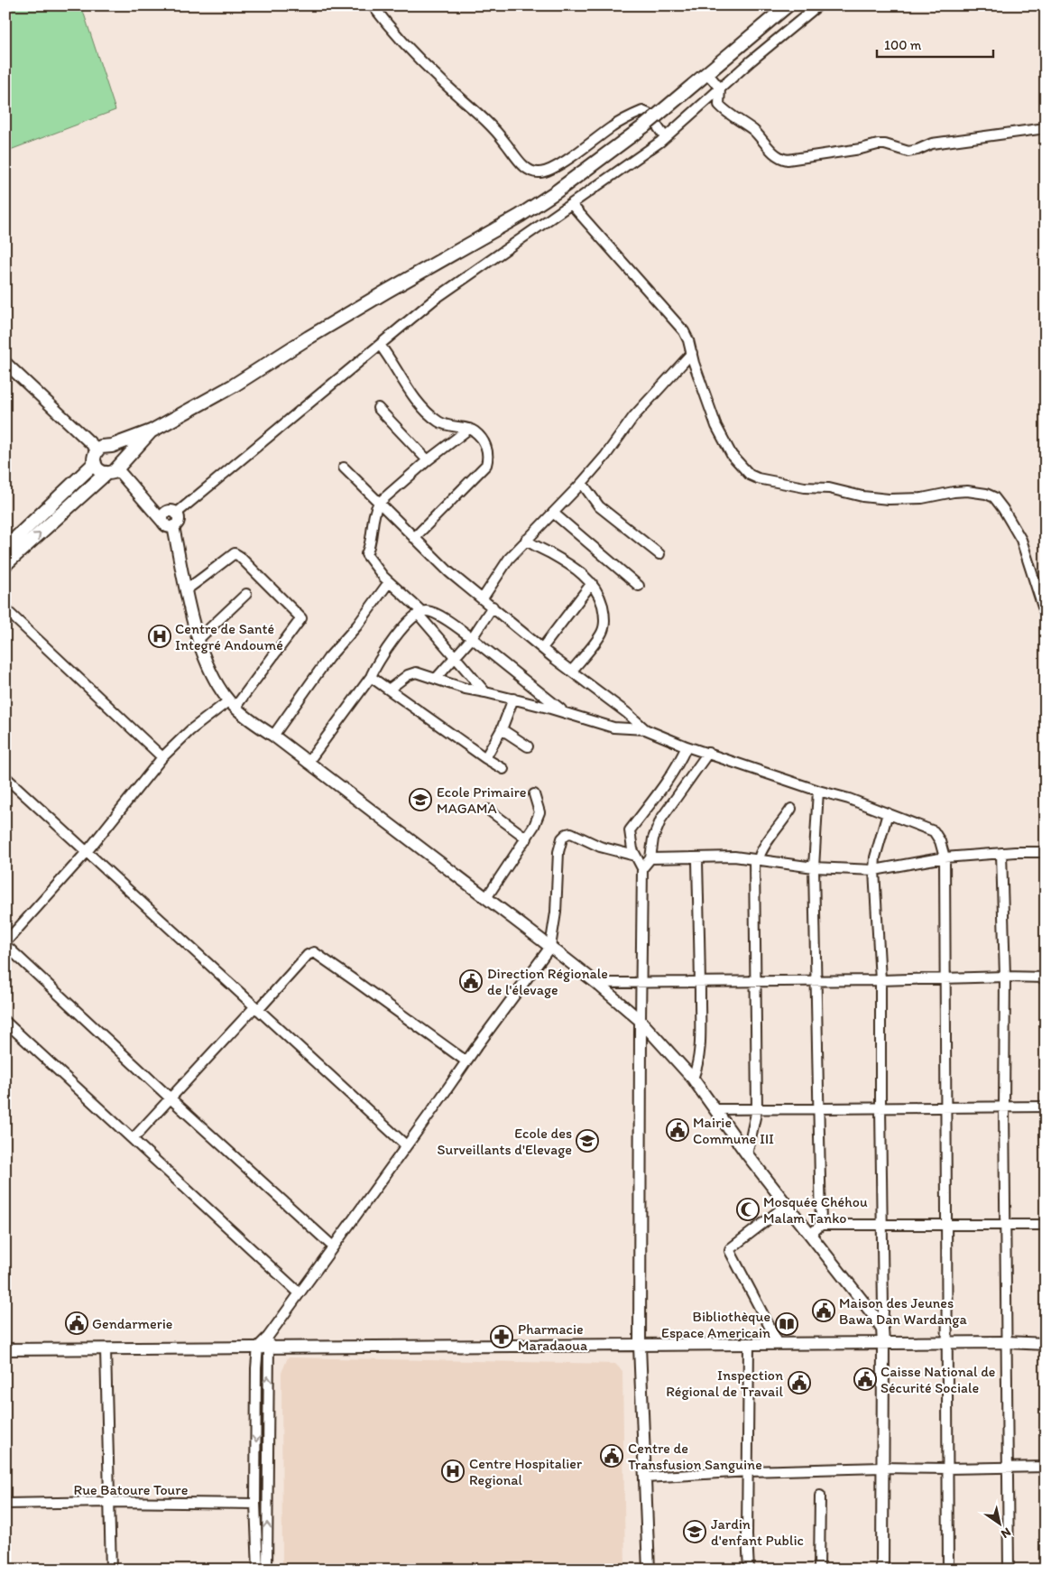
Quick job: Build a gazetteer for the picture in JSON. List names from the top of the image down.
{
  "streets": {
    "street": ["Rue Batoure Toure"]
  },
  "places": {
    "hospital": ["Centre de Santé Integré Andoumé", "Centre Hospitalier Regional"],
    "school or university": ["Ecole Primaire MAGAMA", "Ecole des Surveillants d'Elevage", "Jardin d'enfant Public"],
    "public building": [
      "Direction Régionale de l'élevage",
      "Mairie Commune III",
      "Maison des Jeunes Bawa Dan Wardanga",
      "Gendarmerie",
      "Caisse National de Sécurité Sociale",
      "Inspection Régional de Travail",
      "Centre de Transfusion Sanguine"
    ],
    "mosque": ["Mosquée Chéhou Malam Tanko"],
    "library": ["Bibliothèque Espace Americain"],
    "pharmacy": ["Pharmacie Maradaoua"]
  },
  "scale_bar": "100 m",
  "north": "bottom right"
}
